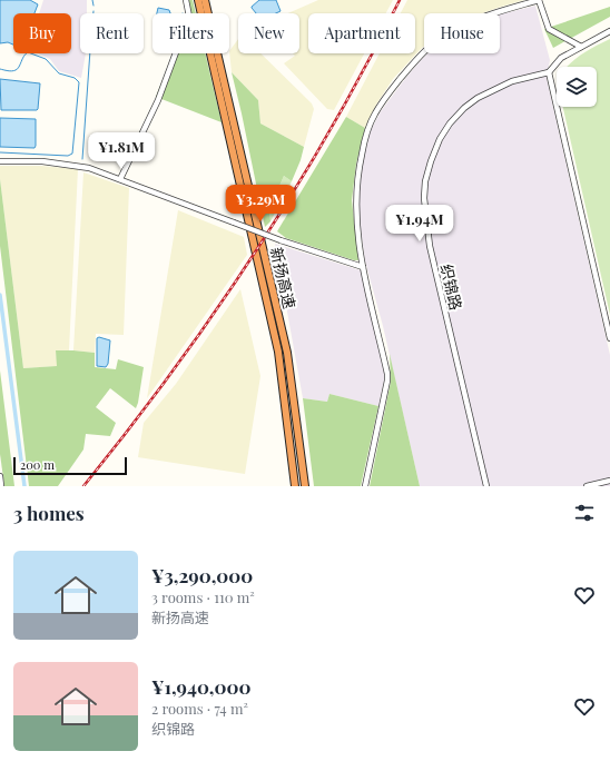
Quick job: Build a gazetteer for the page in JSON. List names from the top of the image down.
{
  "streets": {
    "highway": ["新扬高速"],
    "street": ["织锦路"]
  },
  "scale_bar": "200 m",
  "page": {
    "chip": [
      "Buy",
      "Rent",
      "Filters",
      "New",
      "Apartment",
      "House"
    ],
    "price": ["¥1.81M", "¥3.29M", "¥1.94M"],
    "scale": "200 m",
    "heading": "3 homes",
    "list": [
      {
        "name": "¥3,290,000",
        "note": "3 rooms · 110 m² · 新扬高速"
      },
      {
        "name": "¥1,940,000",
        "note": "2 rooms · 74 m² · 织锦路"
      }
    ]
  }
}
